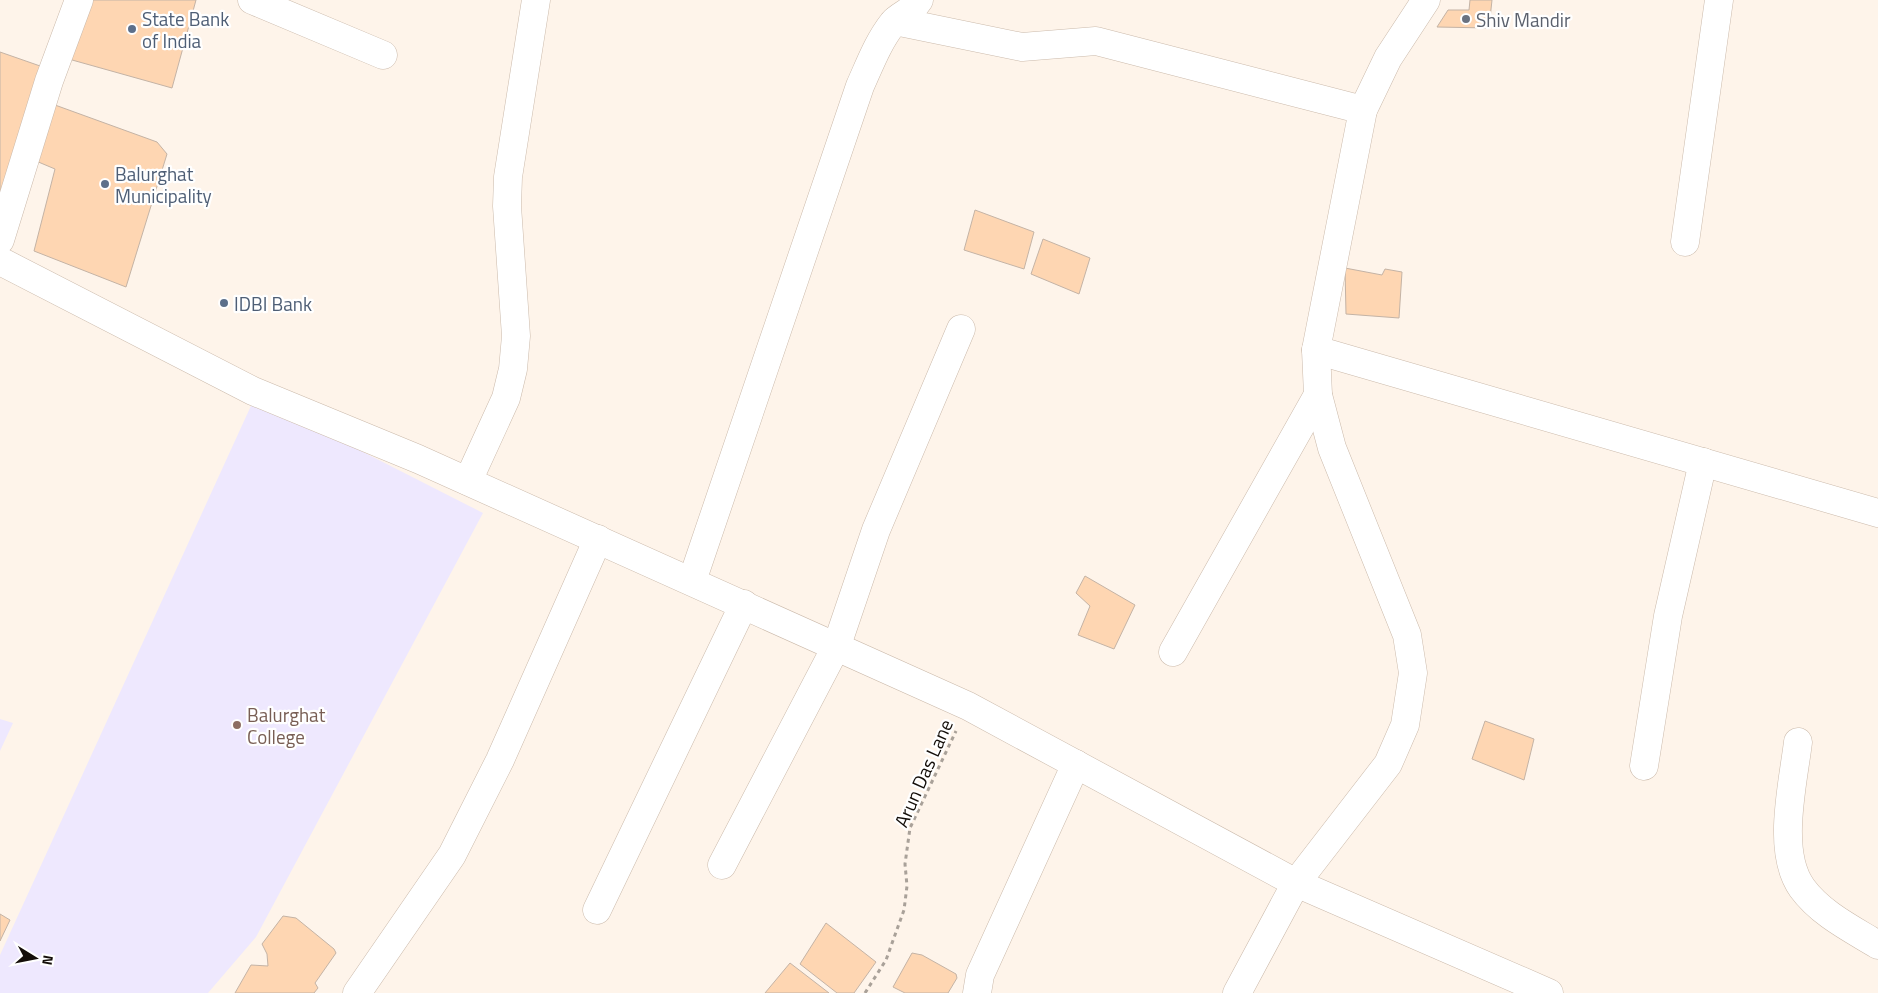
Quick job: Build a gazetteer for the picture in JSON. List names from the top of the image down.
{
  "streets": {
    "path": ["Arun Das Lane"]
  },
  "places": [
    "Shiv Mandir",
    "State Bank of India",
    "Balurghat Municipality",
    "IDBI Bank",
    "Balurghat College"
  ],
  "north": "right"
}
